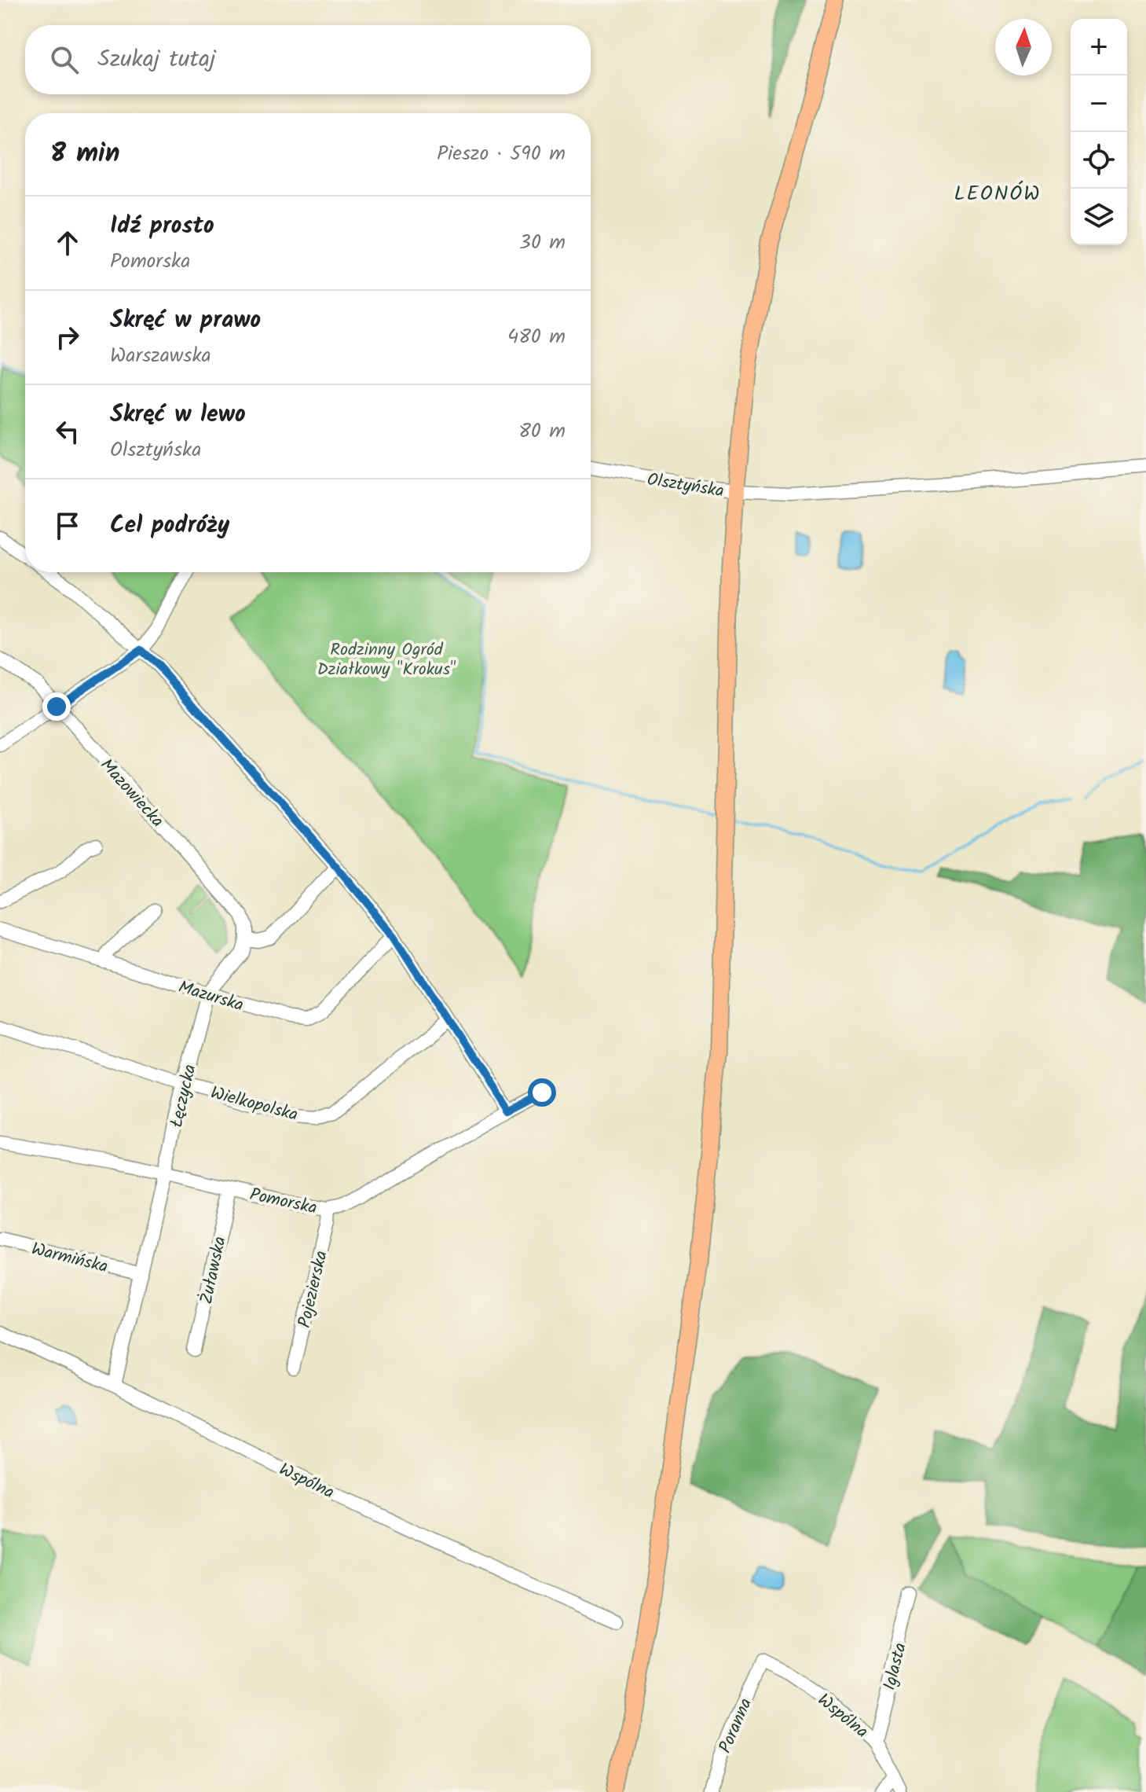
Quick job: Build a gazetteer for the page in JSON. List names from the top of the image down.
{
  "streets": {
    "street": [
      "Olsztyńska",
      "Mazowiecka",
      "Mazurska",
      "Łęczycka",
      "Wielkopolska",
      "Pomorska",
      "Warmińska",
      "Żuławska",
      "Pojezierska",
      "Wspólna",
      "Iglasta",
      "Poranna"
    ]
  },
  "crossings": [
    ["Mazowiecka", "Łęczycka"],
    ["Mazurska", "Łęczycka"],
    ["Łęczycka", "Wielkopolska"],
    ["Łęczycka", "Pomorska"],
    ["Łęczycka", "Warmińska"],
    ["Łęczycka", "Wspólna"],
    ["Pomorska", "Żuławska"],
    ["Pomorska", "Pojezierska"],
    ["Wspólna", "Iglasta"],
    ["Wspólna", "Poranna"]
  ],
  "districts": ["LEONÓW"],
  "parks": ["Rodzinny Ogród Działkowy \"Krokus\""],
  "north": "top",
  "page": {
    "map_buttons": ["+", "−"],
    "search": "Szukaj tutaj",
    "heading": ["8 min", "Pieszo · 590 m"],
    "list": [
      ["Idź prosto", "Pomorska", "30 m"],
      ["Skręć w prawo", "Warszawska", "480 m"],
      ["Skręć w lewo", "Olsztyńska", "80 m"],
      "Cel podróży"
    ]
  }
}
